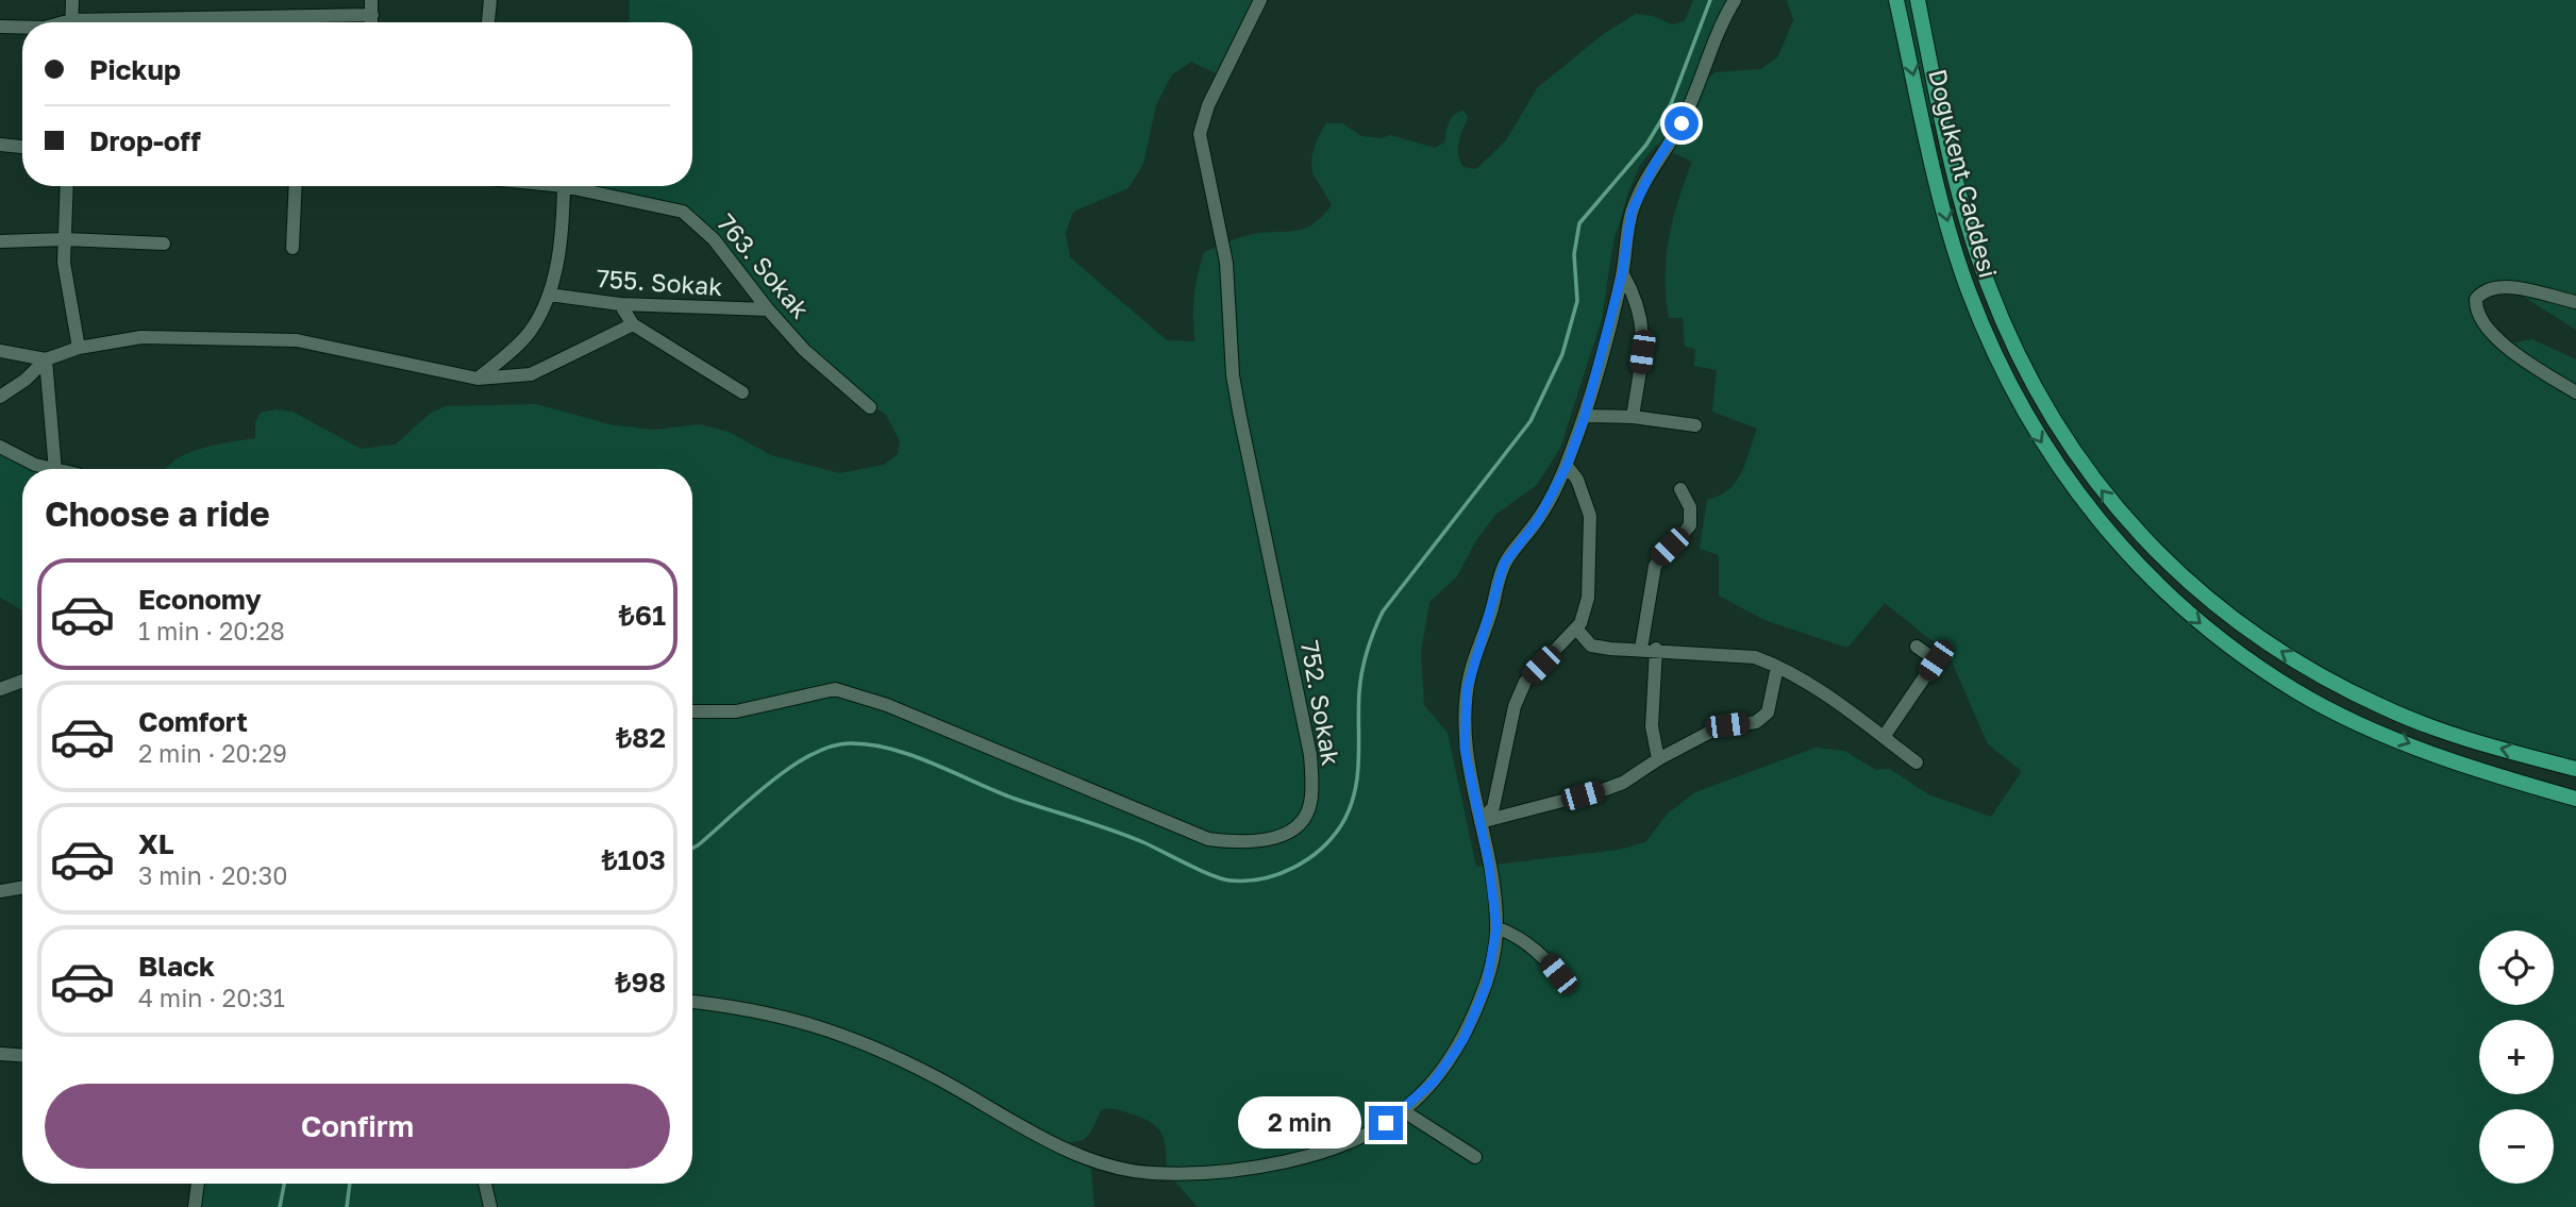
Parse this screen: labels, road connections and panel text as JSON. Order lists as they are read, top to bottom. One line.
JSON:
{"streets":{"main road":["Doğukent Caddesi"],"street":["763. Sokak","755. Sokak","752. Sokak"]},"crossings":[["763. Sokak","755. Sokak"]],"page":{"banner":["Pickup","Drop-off"],"heading":"Choose a ride","list":[{"name":"Economy","note":"1 min · 20:28","value":"₺61"},{"name":"Comfort","note":"2 min · 20:29","value":"₺82"},{"name":"XL","note":"3 min · 20:30","value":"₺103"},{"name":"Black","note":"4 min · 20:31","value":"₺98"}],"map_buttons":["+","−"],"buttons":"Confirm","bubble":"2 min"}}
